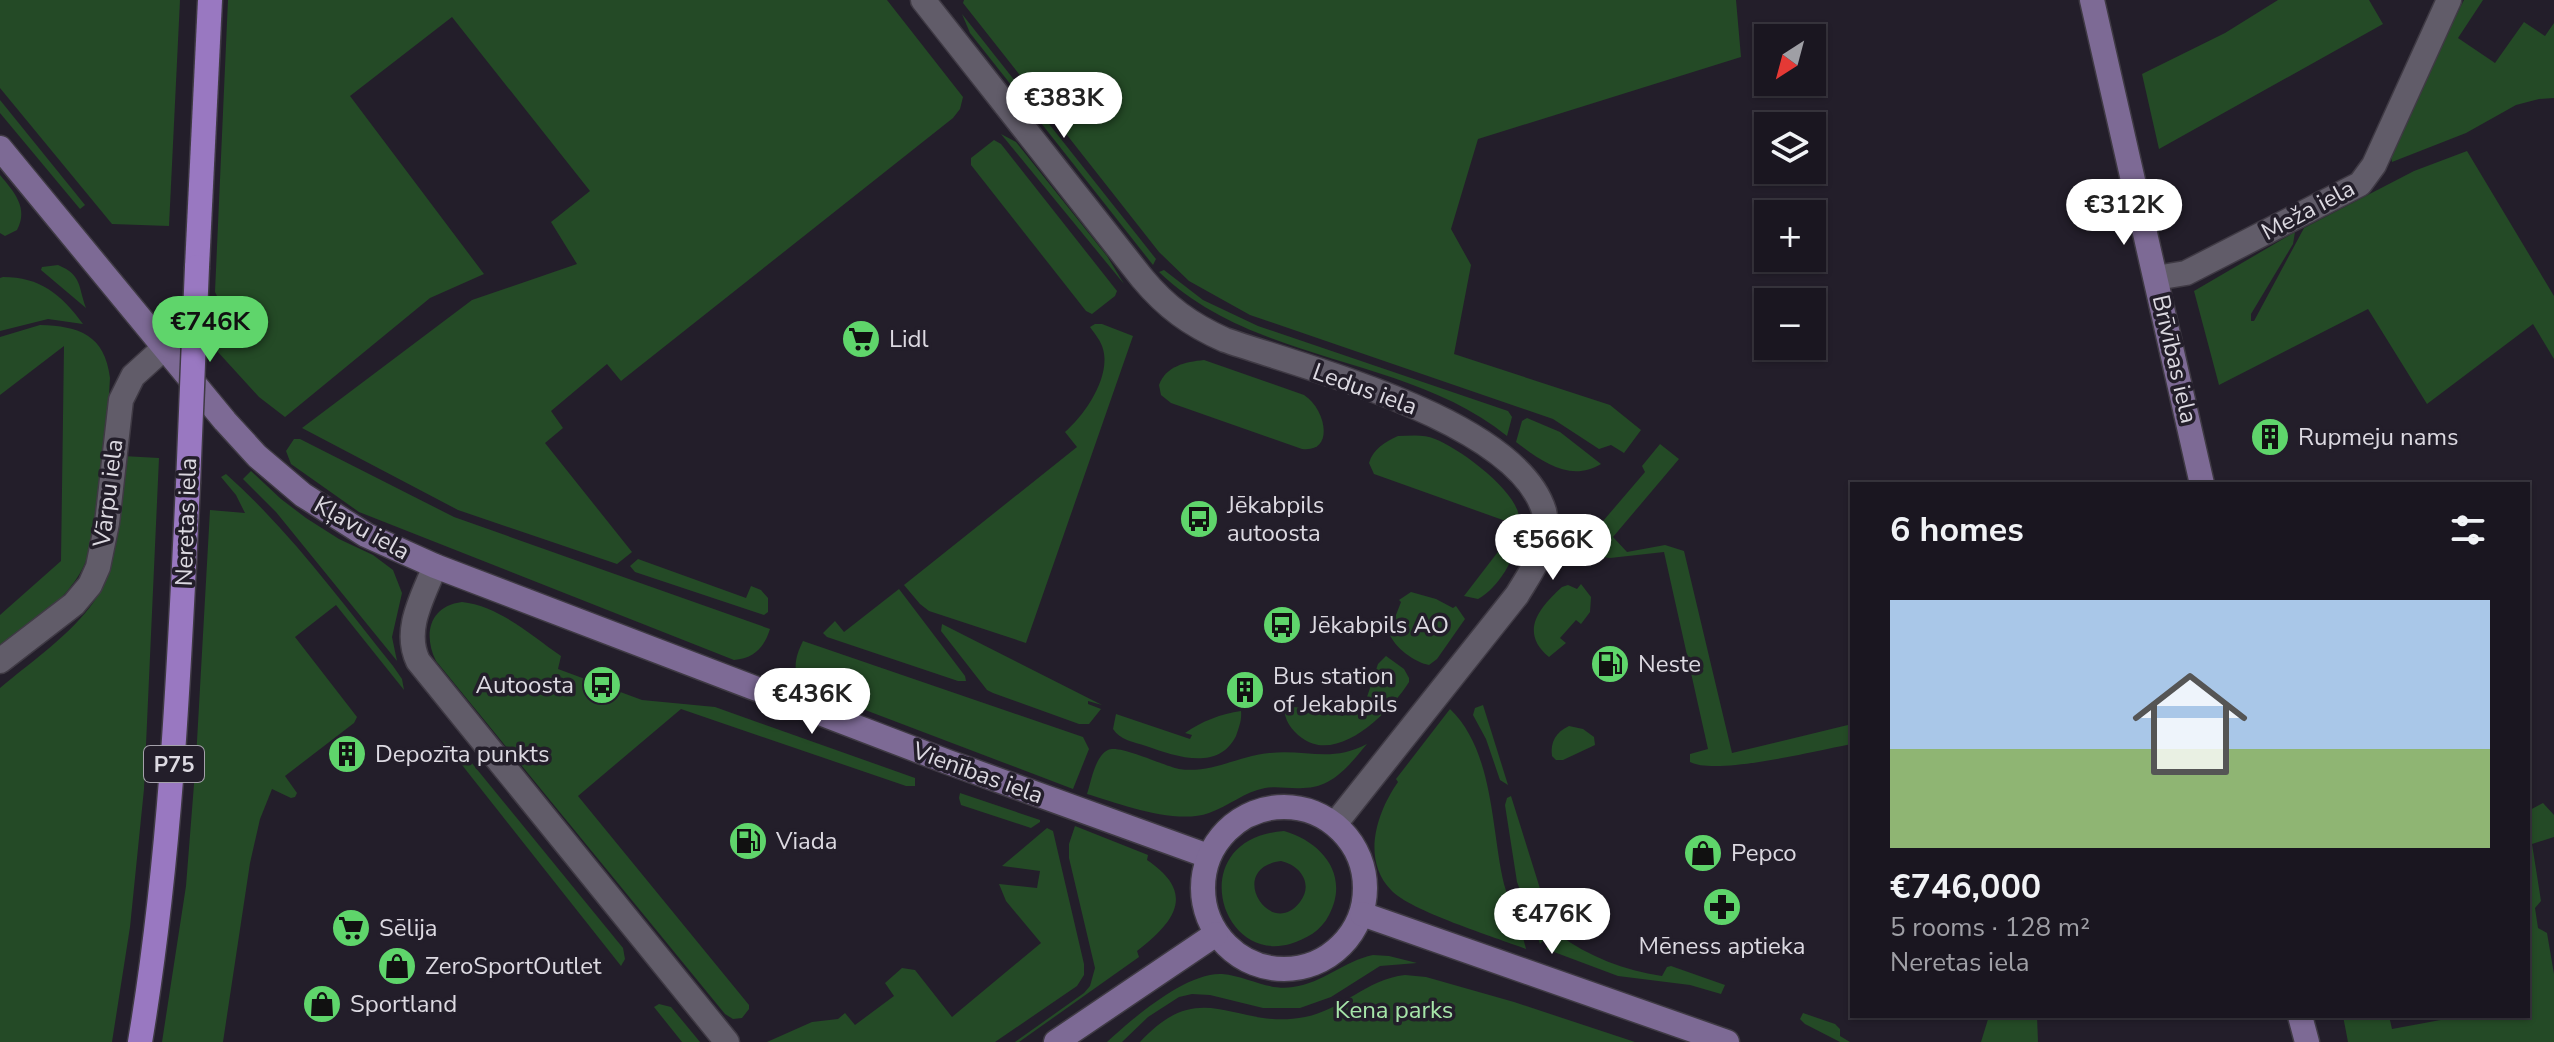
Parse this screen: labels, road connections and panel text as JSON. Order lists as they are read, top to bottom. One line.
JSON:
{"streets":{"main road":["Brīvības iela","Neretas iela","Kļavu iela","P75","Vienības iela"],"street":["Meža iela","Ledus iela","Vārpu iela"]},"crossings":[["Meža iela","Brīvības iela"],["Ledus iela","Vienības iela"],["Vārpu iela","Kļavu iela"],["Kļavu iela","Vienības iela"]],"parks":["Kena parks"],"places":{"supermarket":["Lidl","Sēlija"],"building":["Rupmeju nams","Bus station of Jekabpils","Depozīta punkts"],"bus stop":["Jēkabpils autoosta","Jēkabpils AO","Autoosta"],"fuel station":["Neste","Viada"],"shop":["Pepco","ZeroSportOutlet","Sportland"],"pharmacy":["Mēness aptieka"]},"north":"bottom left","page":{"map_buttons":["+","−"],"price":["€383K","€312K","€746K","€566K","€436K","€476K"],"heading":"6 homes","list":[{"name":"€746,000","note":"5 rooms · 128 m² · Neretas iela"}]}}
